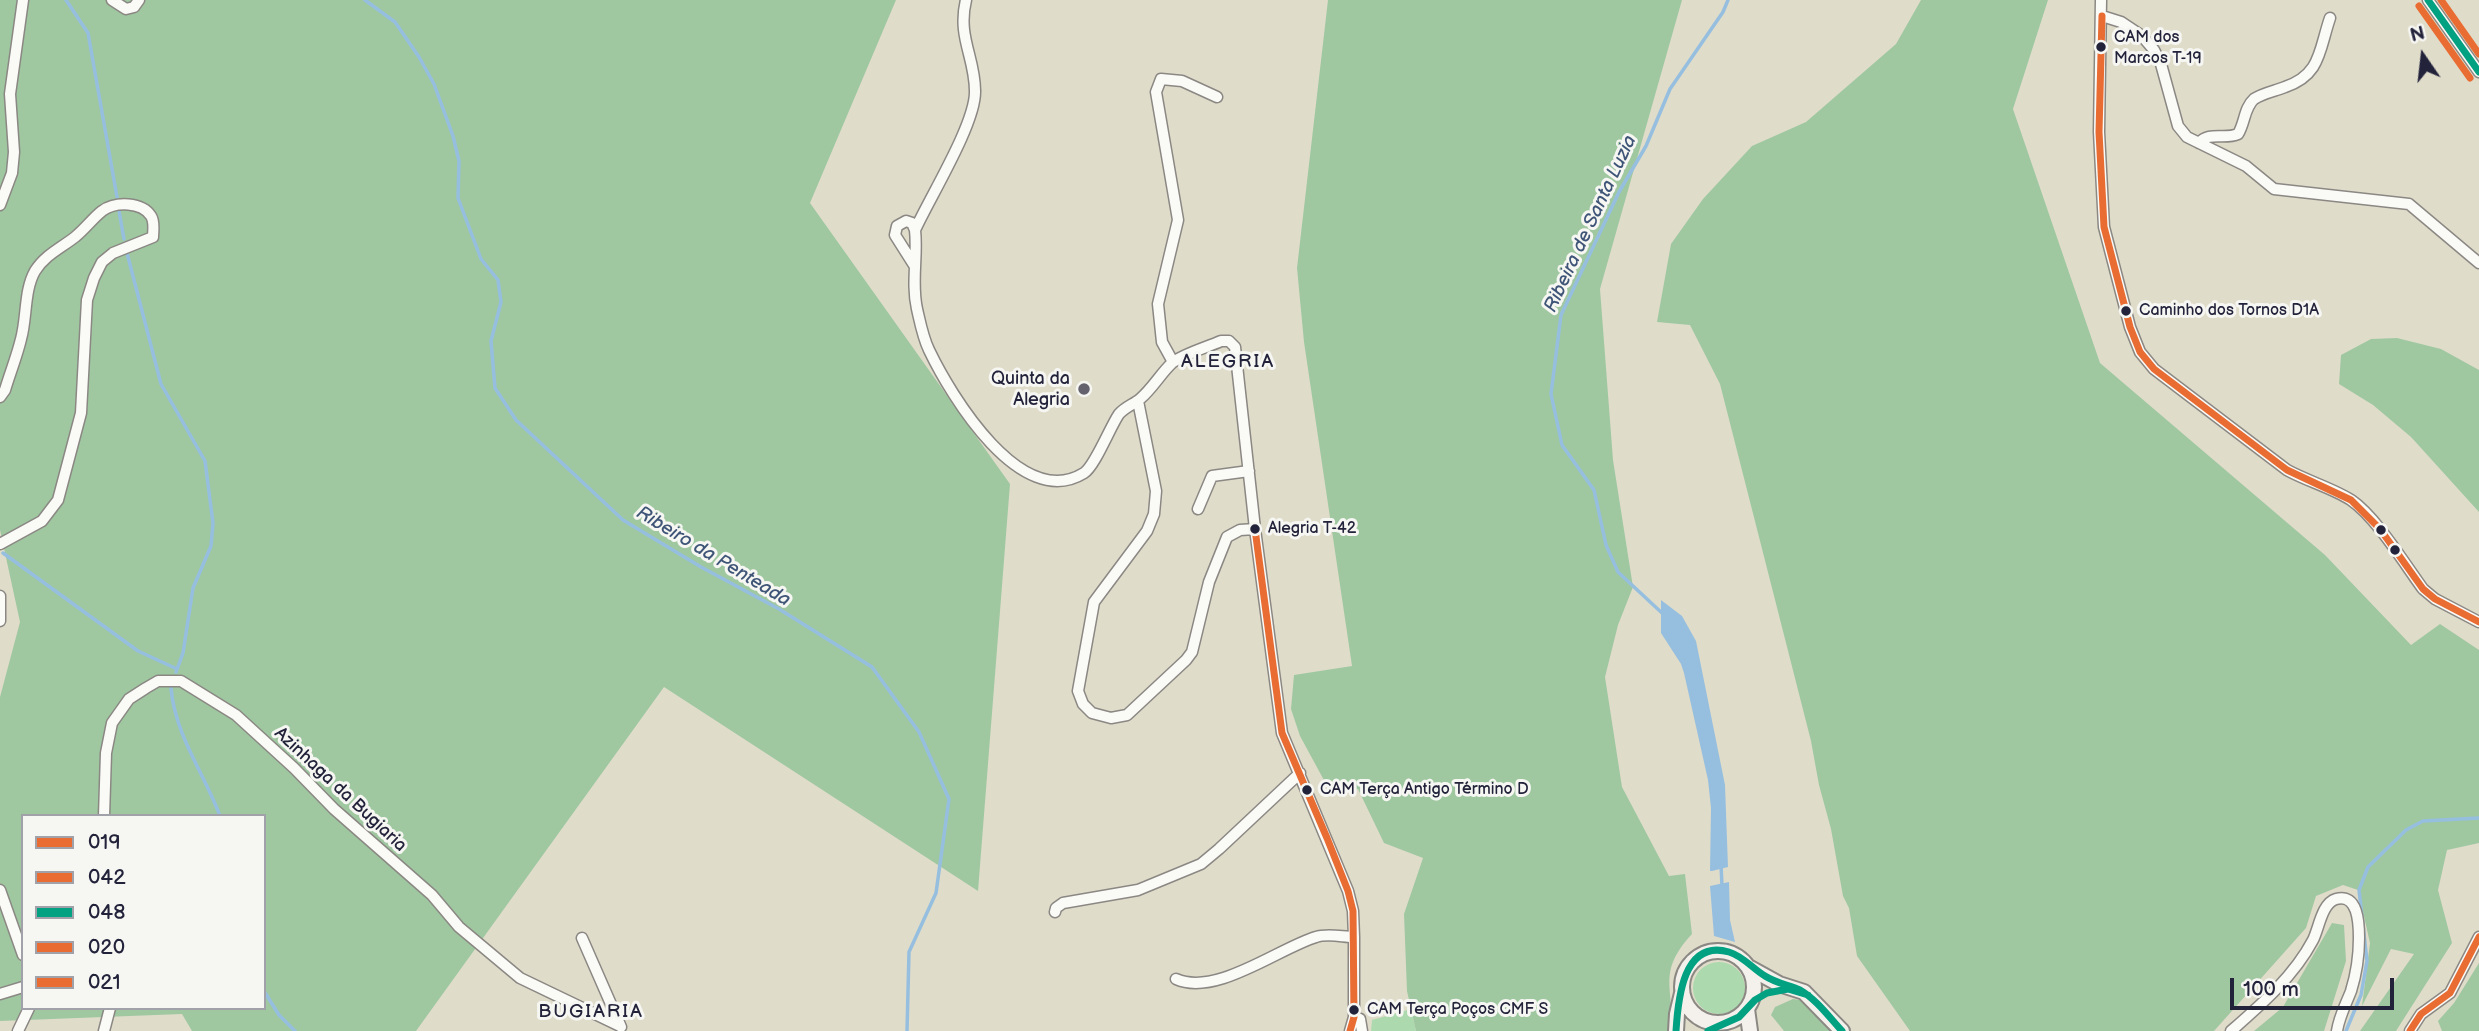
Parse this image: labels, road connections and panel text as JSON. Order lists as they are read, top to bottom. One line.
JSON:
{"streets":{"street":["Azinhaga da Bugiaria"]},"districts":["ALEGRIA","BUGIARIA"],"water":["Ribeira de Santa Luzia","Ribeiro da Penteada"],"places":["CAM dos Marcos T-19","Caminho dos Tornos D1A","Quinta da Alegria","Alegria T-42","CAM Terça Antigo Término D","CAM Terça Poços CMF S"],"lines":["transit line 048","transit line 021","transit line 020","transit line 019","transit line 042"],"legend":["019","042","048","020","021"],"scale_bar":"100 m","north":"top"}
